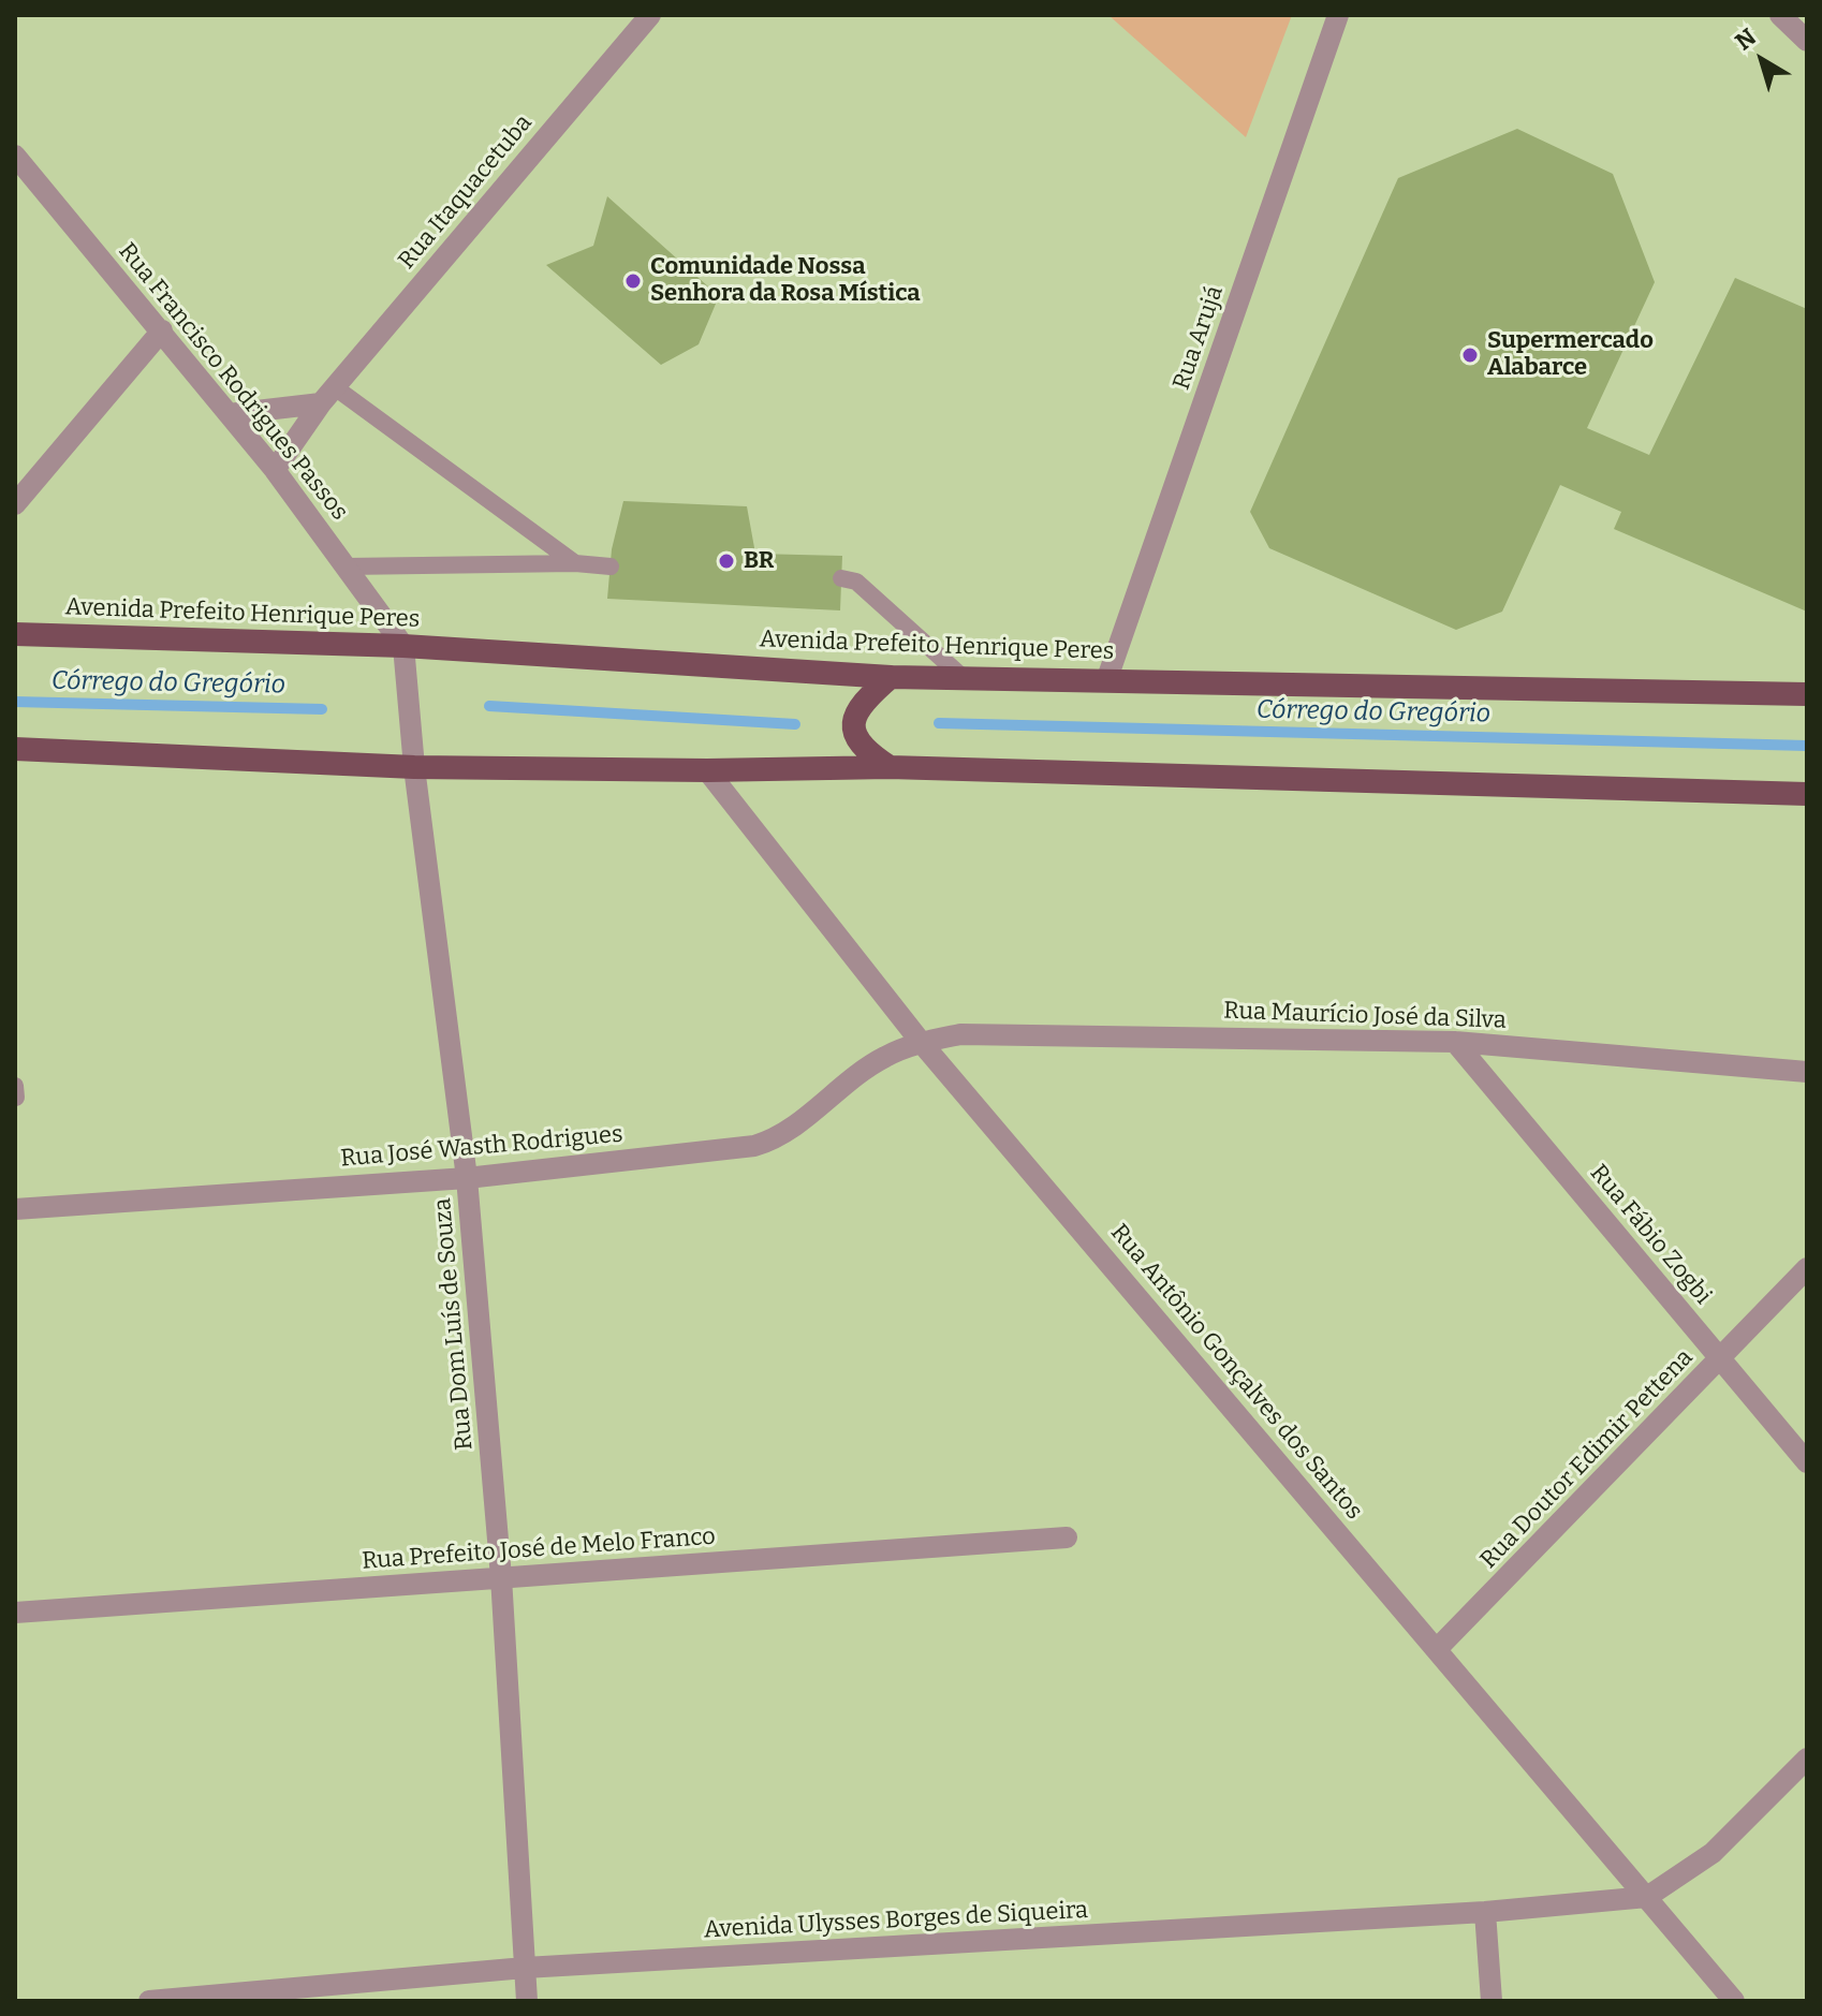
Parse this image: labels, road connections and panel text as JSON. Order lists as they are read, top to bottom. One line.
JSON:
{"streets":{"highway":["Avenida Prefeito Henrique Peres"],"street":["Rua Itaquacetuba","Rua Arujá","Rua Francisco Rodrigues Passos","Rua Maurício José da Silva","Rua José Wasth Rodrigues","Rua Fábio Zogbi","Rua Dom Luís de Souza","Rua Antônio Gonçalves dos Santos","Rua Doutor Edimir Pettena","Rua Prefeito José de Melo Franco","Avenida Ulysses Borges de Siqueira"]},"crossings":[["Rua Itaquacetuba","Rua Francisco Rodrigues Passos"],["Rua Arujá","Avenida Prefeito Henrique Peres"],["Rua Francisco Rodrigues Passos","Avenida Prefeito Henrique Peres"],["Rua Francisco Rodrigues Passos","Rua Dom Luís de Souza"],["Avenida Prefeito Henrique Peres","Rua Dom Luís de Souza"],["Rua Maurício José da Silva","Rua José Wasth Rodrigues"],["Rua Maurício José da Silva","Rua Fábio Zogbi"],["Rua Maurício José da Silva","Rua Antônio Gonçalves dos Santos"],["Rua José Wasth Rodrigues","Rua Dom Luís de Souza"],["Rua José Wasth Rodrigues","Rua Antônio Gonçalves dos Santos"],["Rua Fábio Zogbi","Rua Doutor Edimir Pettena"],["Rua Dom Luís de Souza","Rua Prefeito José de Melo Franco"],["Rua Dom Luís de Souza","Avenida Ulysses Borges de Siqueira"],["Rua Antônio Gonçalves dos Santos","Rua Doutor Edimir Pettena"],["Rua Antônio Gonçalves dos Santos","Avenida Ulysses Borges de Siqueira"]],"water":["Córrego do Gregório"],"places":["Comunidade Nossa Senhora da Rosa Mística","Supermercado Alabarce","BR"],"north":"top left"}
